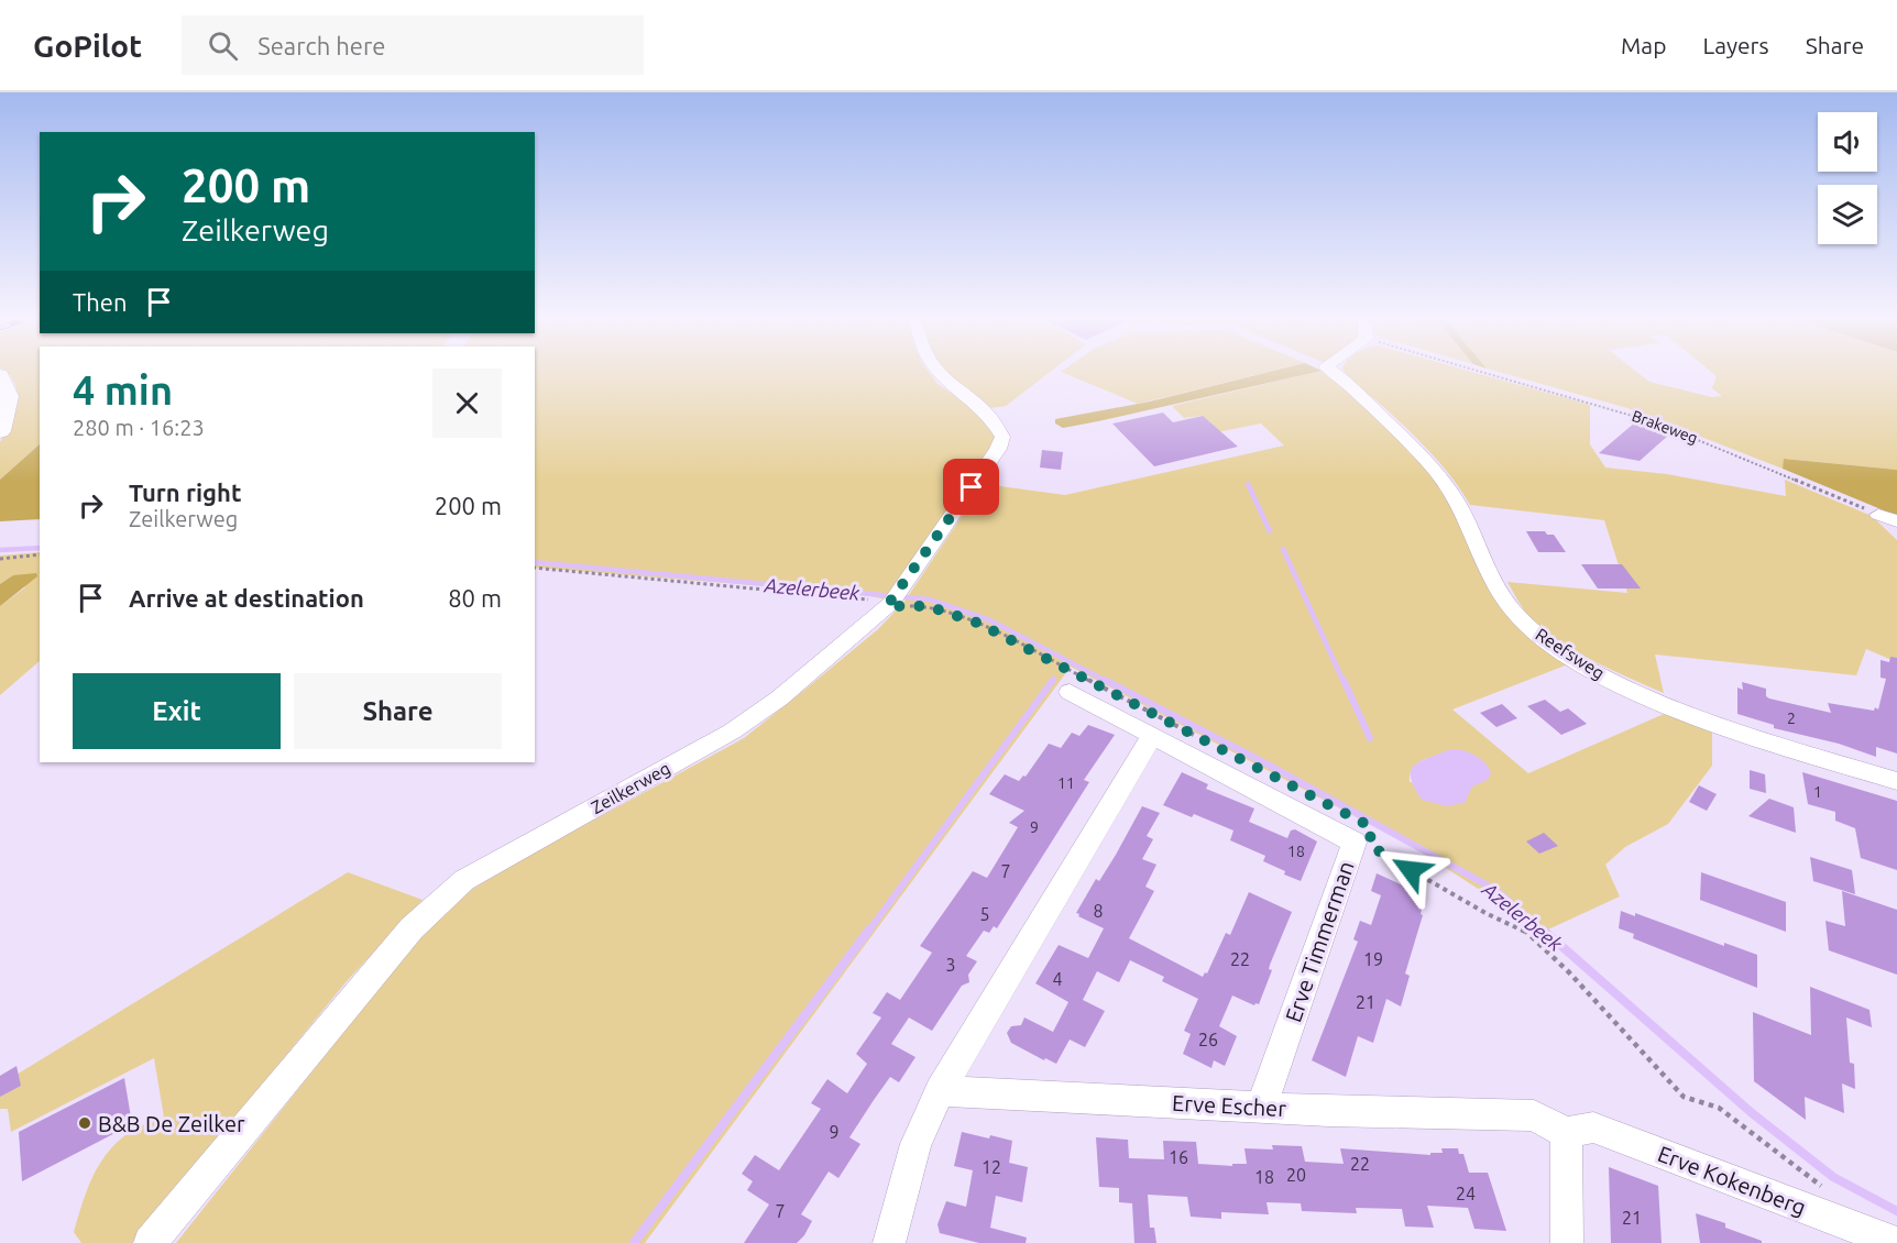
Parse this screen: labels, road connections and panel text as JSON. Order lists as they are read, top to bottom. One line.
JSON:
{"streets":{"street":["Reefsweg","Zeilkerweg","Erve Timmerman","Erve Escher","Erve Kokenberg"],"path":["Brakeweg"]},"crossings":[["Erve Timmerman","Erve Escher"],["Erve Escher","Erve Kokenberg"]],"water":["Azelerbeek"],"places":["B&B De Zeilker"],"house_numbers":["2","11","1","9","18","7","8","5","22","19","3","4","21","26","9","16","22","12","20","18","24","7","21"],"page":{"header":"GoPilot","search":"Search here","nav":["Map","Layers","Share"],"turn":["200 m","Zeilkerweg"],"then":"Then","heading":["4 min","280 m · 16:23"],"list":[{"name":"Turn right","note":"Zeilkerweg","value":"200 m"},{"name":"Arrive at destination","value":"80 m"}],"buttons":["Exit","Share"]}}
